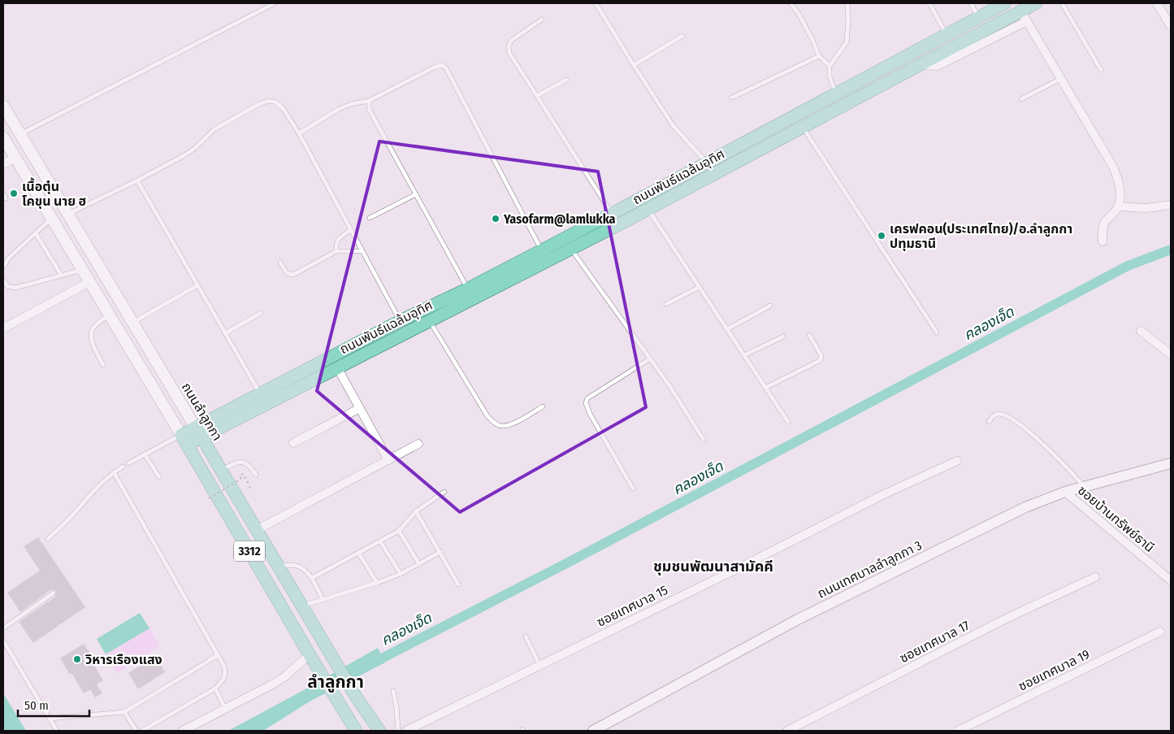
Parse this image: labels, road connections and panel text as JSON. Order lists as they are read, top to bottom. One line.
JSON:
{"streets":{"main road":["ถนนพันธ์แฉล้มอุทิศ","ถนนลำลูกกา","3312"],"street":["ซอยบ้านทรัพย์ธานี","ถนนเทศบาลลำลูกกา 3","ซอยเทศบาล 15","ซอยเทศบาล 17","ซอยเทศบาล 19"]},"crossings":[["ถนนพันธ์แฉล้มอุทิศ","ถนนลำลูกกา"],["ซอยบ้านทรัพย์ธานี","ถนนเทศบาลลำลูกกา 3"]],"districts":["ชุมชนพัฒนาสามัคคี","ลำลูกกา"],"water":["คลองเจ็ด"],"places":["เนื้อตุ๋น โคขุน นาย ฮ","Yasofarm@lamlukka","เครฟคอน(ประเทศไทย)/อ.ลำลูกกา ปทุมธานี","วิหารเรืองแสง"],"scale_bar":"50 m"}
